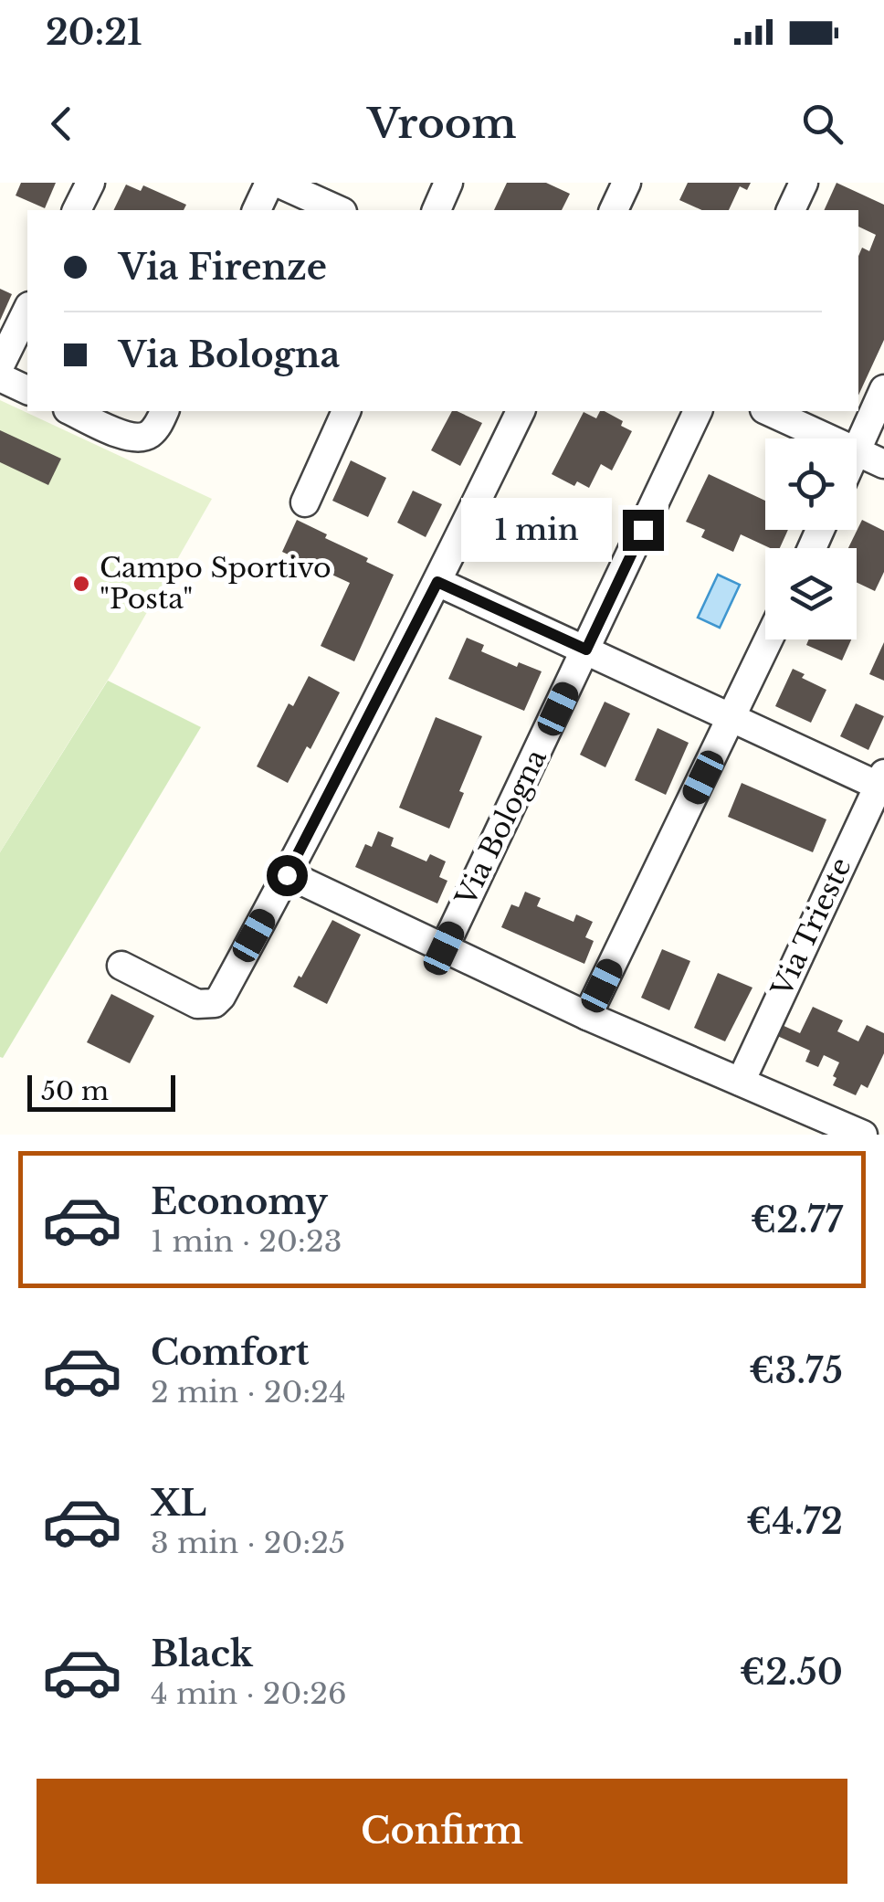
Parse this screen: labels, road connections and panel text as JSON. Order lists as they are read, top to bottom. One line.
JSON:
{"streets":{"street":["Via Bologna","Via Trieste"]},"places":["Campo Sportivo \"Posta\""],"scale_bar":"50 m","page":{"status":"20:21","header":"Vroom","banner":["Via Firenze","Via Bologna"],"bubble":"1 min","scale":"50 m","list":[{"name":"Economy","note":"1 min · 20:23","value":"€2.77"},{"name":"Comfort","note":"2 min · 20:24","value":"€3.75"},{"name":"XL","note":"3 min · 20:25","value":"€4.72"},{"name":"Black","note":"4 min · 20:26","value":"€2.50"}],"buttons":"Confirm"}}
